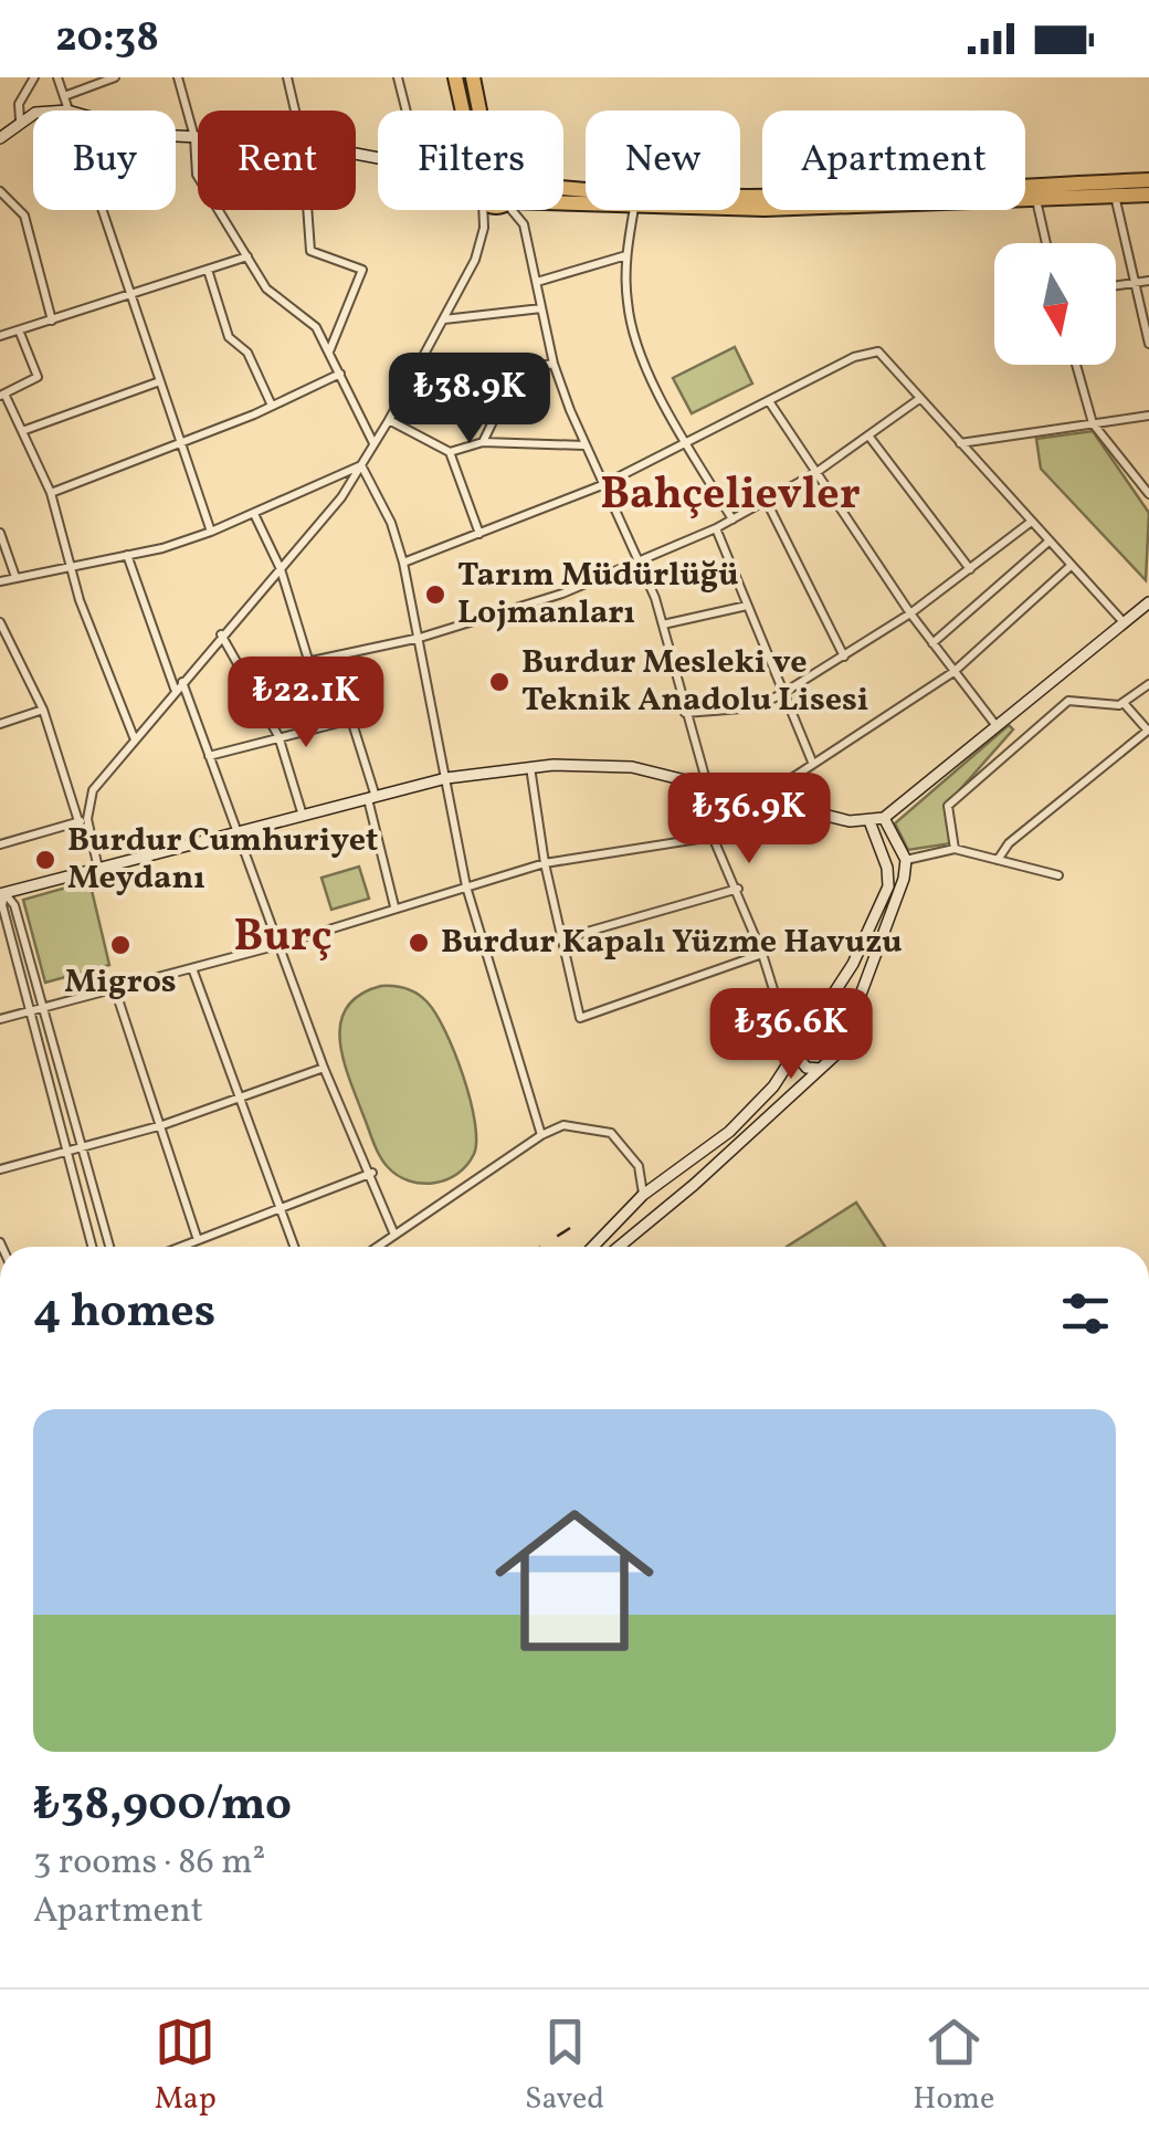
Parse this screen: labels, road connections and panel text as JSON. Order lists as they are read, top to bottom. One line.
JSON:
{"districts":["Bahçelievler","Burç"],"places":["Tarım Müdürlüğü Lojmanları","Burdur Mesleki ve Teknik Anadolu Lisesi","Burdur Cumhuriyet Meydanı","Burdur Kapalı Yüzme Havuzu","Migros"],"north":"bottom","page":{"status":"20:38","chip":["Buy","Rent","Filters","New","Apartment"],"price":["₺38.9K","₺22.1K","₺36.9K","₺36.6K"],"heading":"4 homes","list":[{"name":"₺38,900/mo","note":"3 rooms · 86 m² · Apartment"}],"tabs":["Map","Saved","Home"]}}
